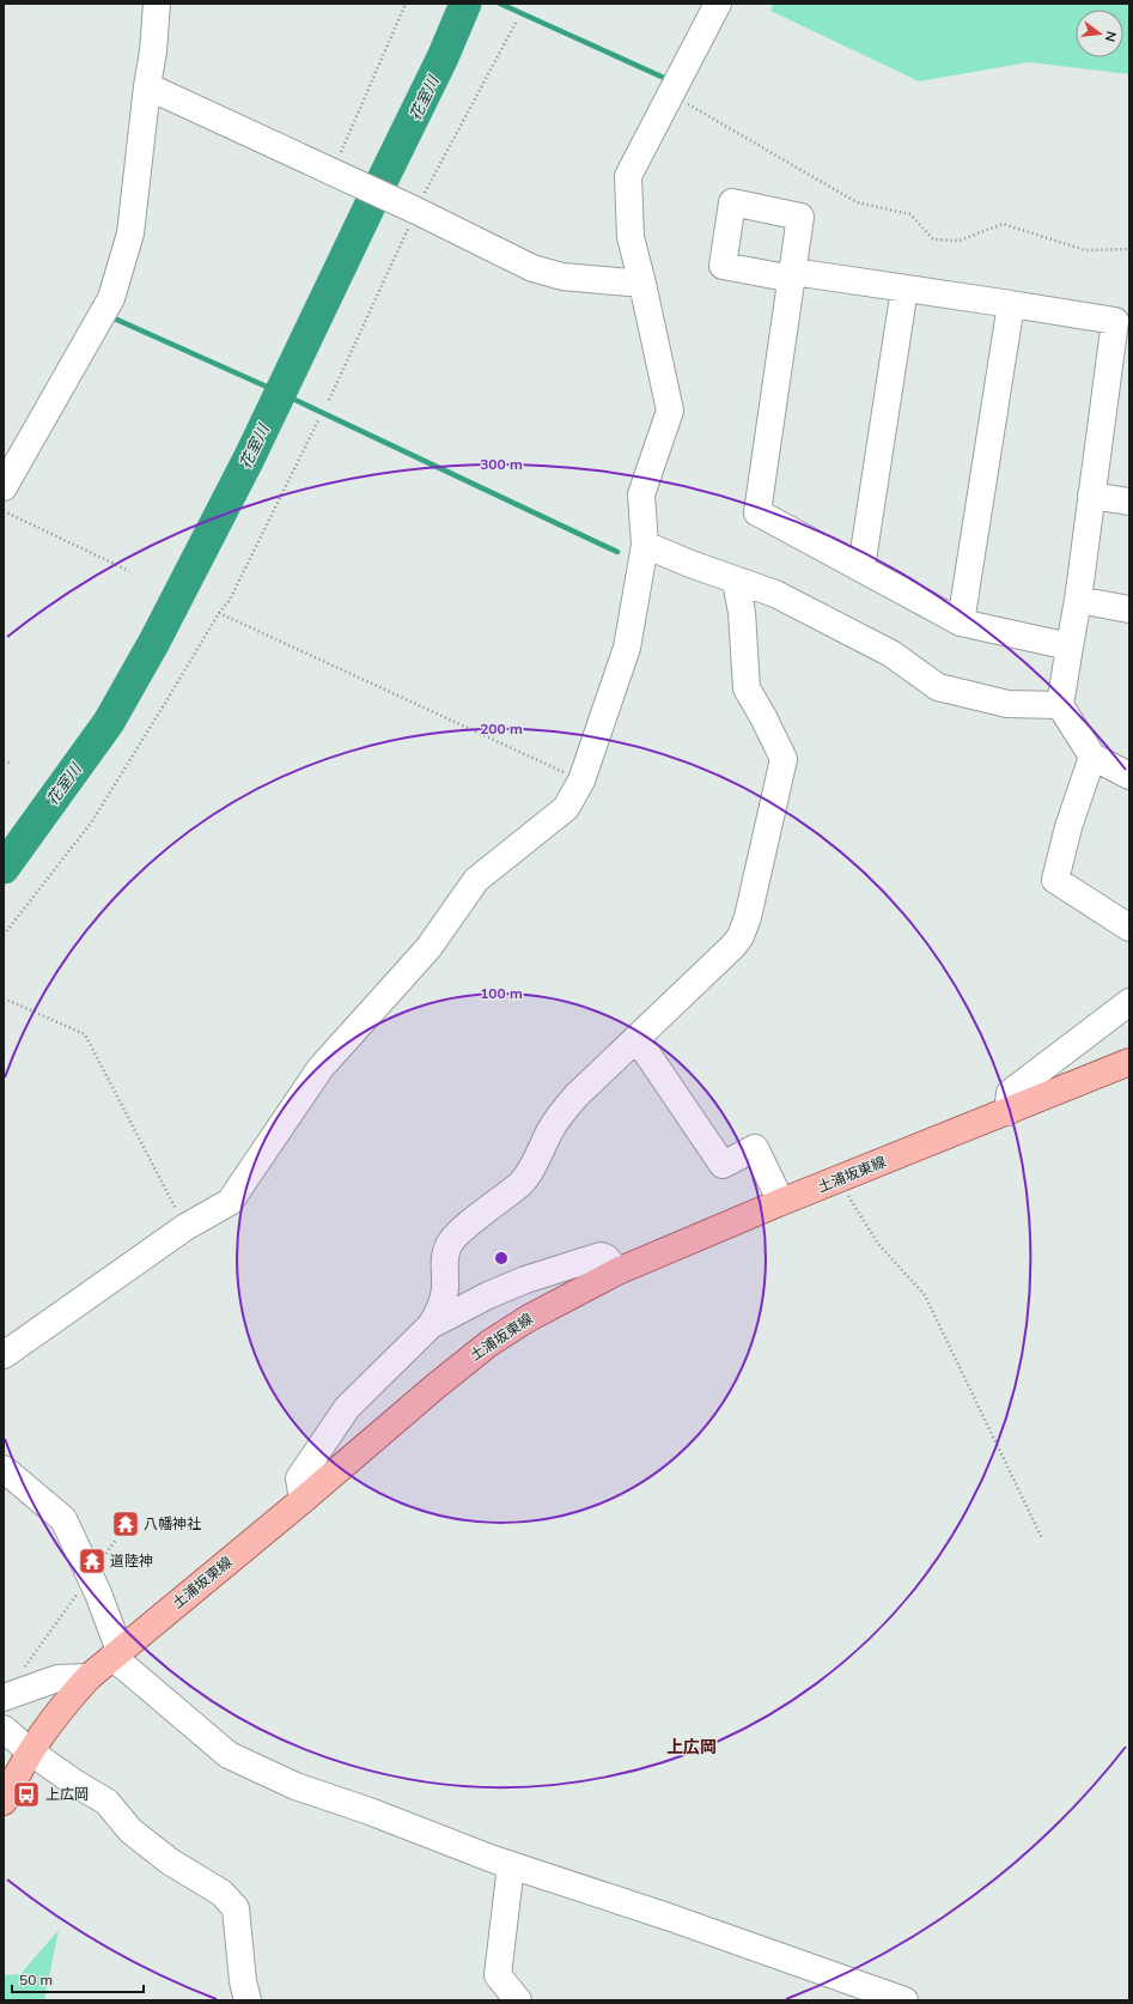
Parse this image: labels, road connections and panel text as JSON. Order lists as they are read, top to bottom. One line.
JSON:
{"streets":{"main road":["土浦坂東線"]},"districts":["上広岡"],"water":["花室川"],"places":{"temple":["八幡神社","道陸神"],"bus stop":["上広岡"]},"scale_bar":"50 m","north":"right","rings":["300 m","200 m","100 m"]}
